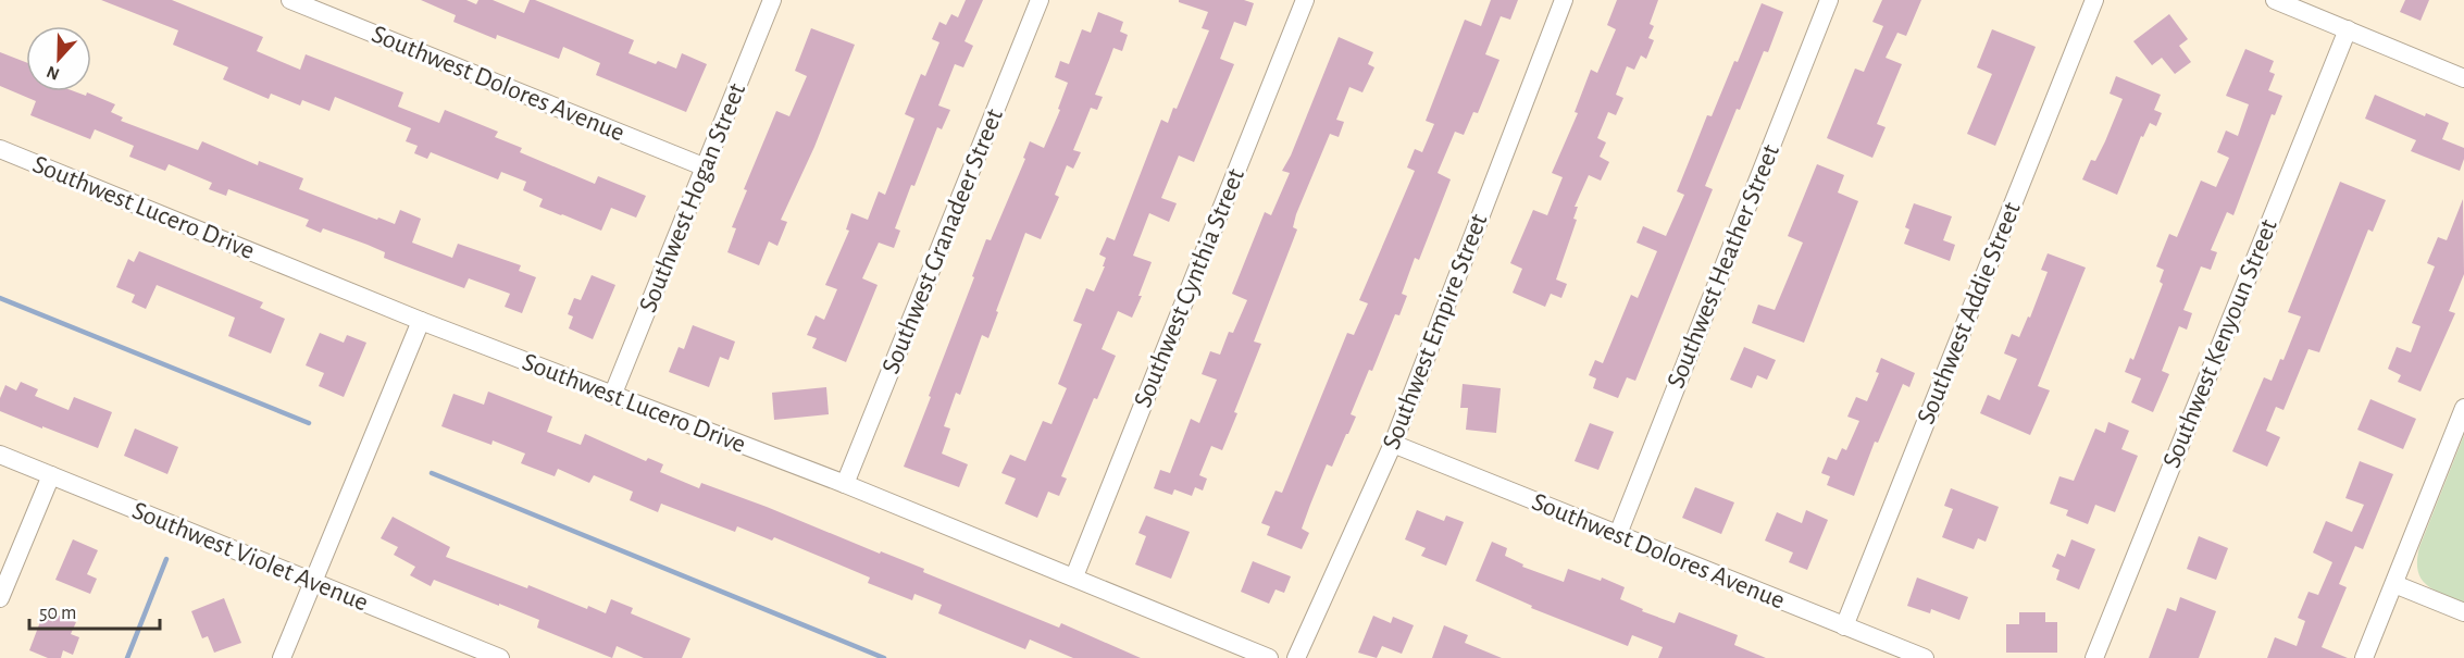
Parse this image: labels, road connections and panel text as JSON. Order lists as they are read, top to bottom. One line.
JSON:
{"streets":{"street":["Southwest Dolores Avenue","Southwest Hogan Street","Southwest Lucero Drive","Southwest Granadeer Street","Southwest Heather Street","Southwest Cynthia Street","Southwest Addie Street","Southwest Empire Street","Southwest Kenyoun Street","Southwest Violet Avenue"]},"crossings":[["Southwest Dolores Avenue","Southwest Hogan Street"],["Southwest Dolores Avenue","Southwest Heather Street"],["Southwest Dolores Avenue","Southwest Addie Street"],["Southwest Dolores Avenue","Southwest Empire Street"],["Southwest Hogan Street","Southwest Lucero Drive"],["Southwest Lucero Drive","Southwest Granadeer Street"],["Southwest Lucero Drive","Southwest Cynthia Street"]],"scale_bar":"50 m","north":"bottom"}
